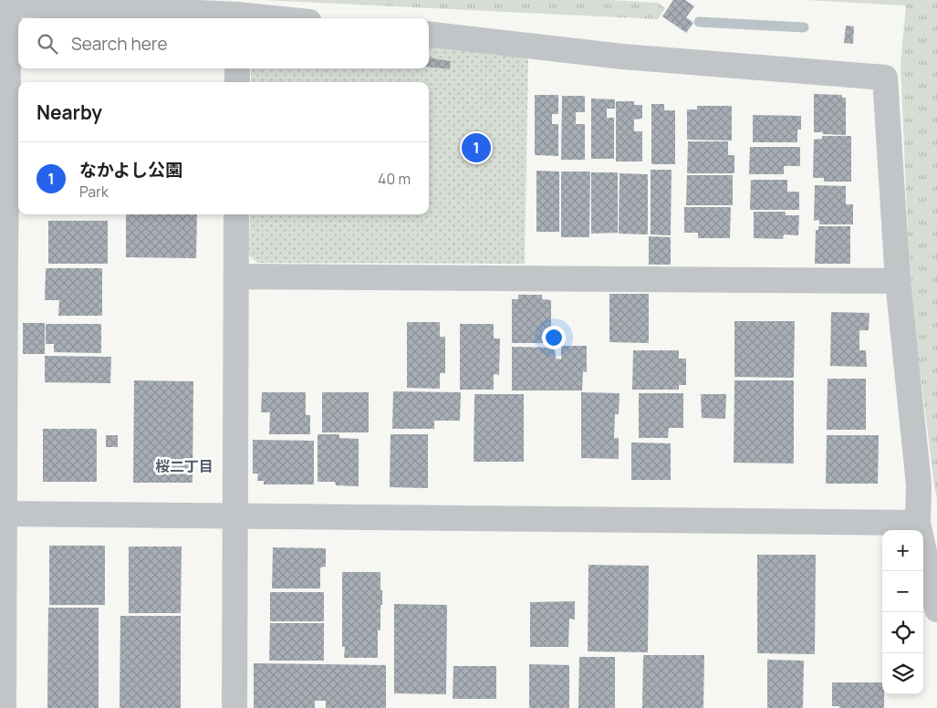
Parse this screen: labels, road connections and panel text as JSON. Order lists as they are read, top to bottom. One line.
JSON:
{"districts":["桜二丁目"],"page":{"search":"Search here","heading":"Nearby","pins":"1","list":[{"mark":"1","name":"なかよし公園","note":"Park","value":"40 m"}],"map_buttons":["+","−"]}}
